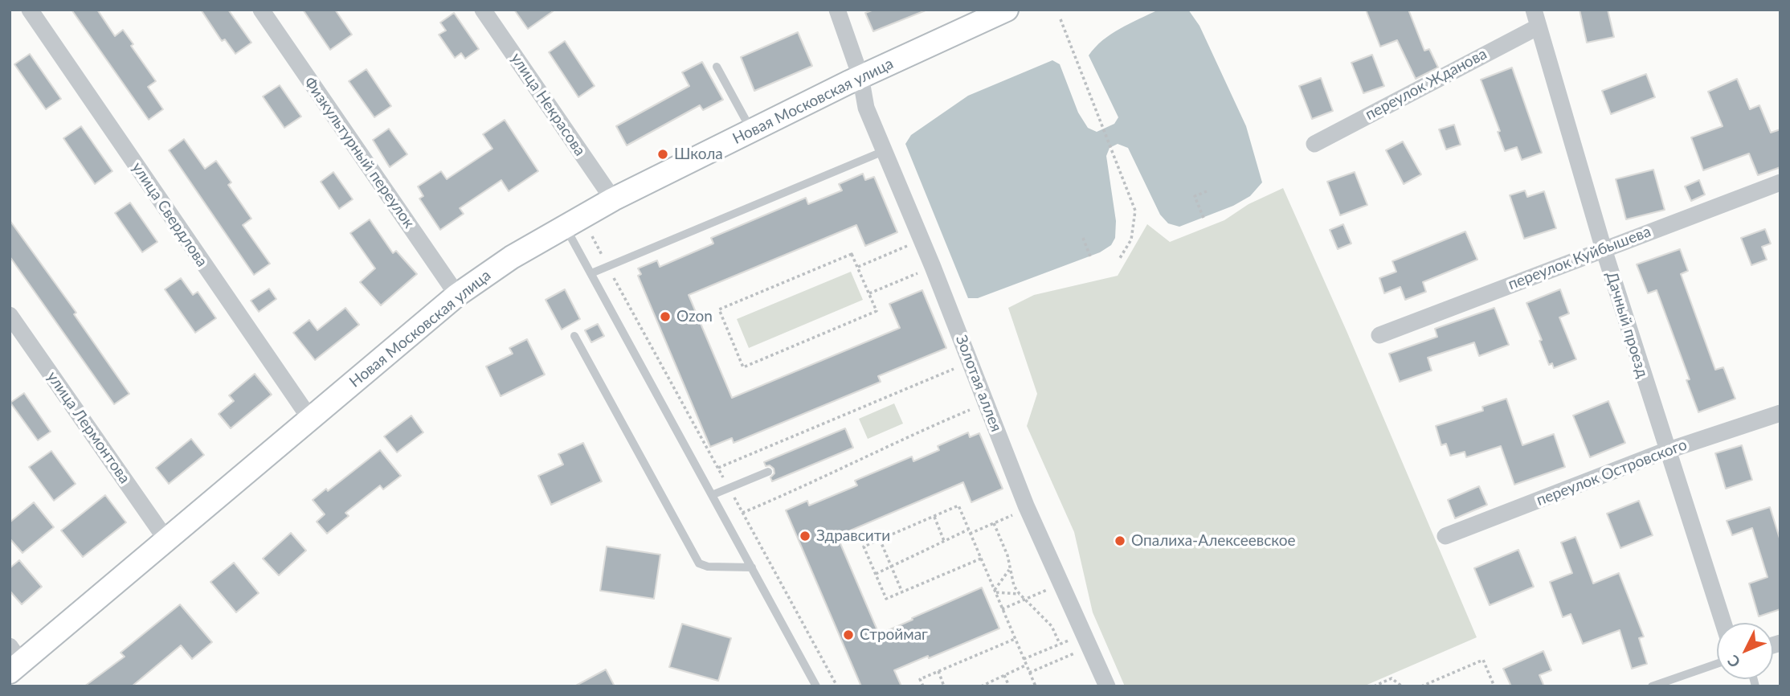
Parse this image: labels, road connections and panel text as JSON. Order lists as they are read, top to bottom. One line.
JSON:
{"streets":{"street":["переулок Жданова","Новая Московская улица","улица Некрасова","Физкультурный переулок","улица Свердлова","переулок Куйбышева","Дачный проезд","Золотая аллея","улица Лермонтова","переулок Островского"]},"crossings":[["переулок Жданова","Дачный проезд"],["Новая Московская улица","улица Некрасова"],["Новая Московская улица","Физкультурный переулок"],["Новая Московская улица","улица Свердлова"],["Новая Московская улица","Золотая аллея"],["Новая Московская улица","улица Лермонтова"],["переулок Куйбышева","Дачный проезд"],["Дачный проезд","переулок Островского"]],"places":["Школа","Ozon","Здравсити","Опалиха-Алексеевское","Строймаг"],"north":"bottom left"}
